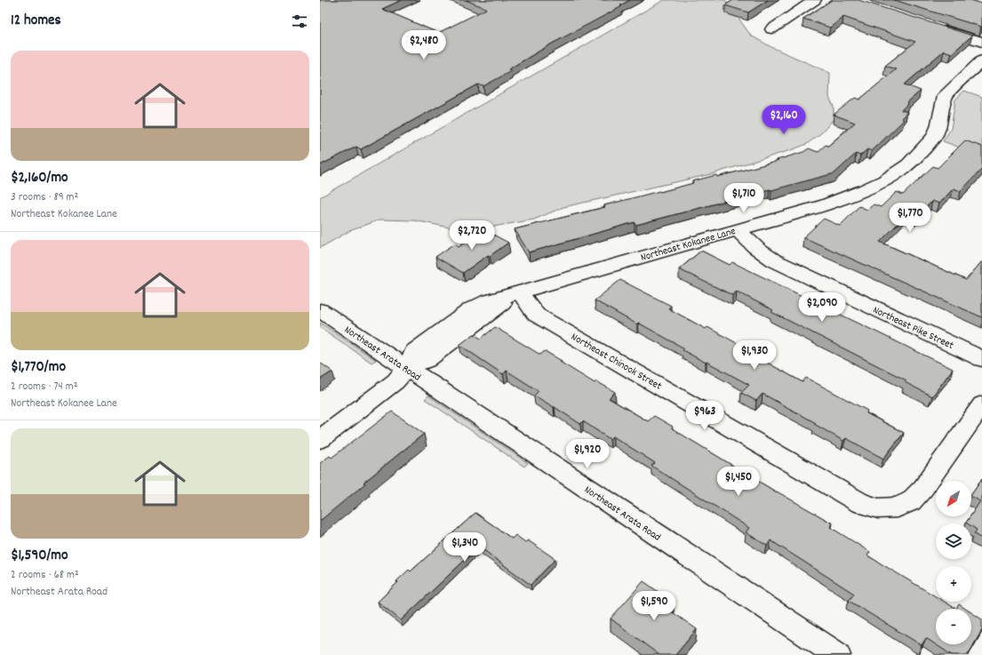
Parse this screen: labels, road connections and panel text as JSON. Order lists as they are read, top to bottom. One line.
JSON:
{"streets":{"street":["Northeast Kokanee Lane","Northeast Pike Street","Northeast Arata Road","Northeast Chinook Street"]},"crossings":[["Northeast Kokanee Lane","Northeast Pike Street"],["Northeast Kokanee Lane","Northeast Arata Road"],["Northeast Kokanee Lane","Northeast Chinook Street"]],"north":"bottom left","page":{"heading":"12 homes","price":["$2,480","$2,160","$1,710","$1,770","$2,720","$2,090","$1,930","$963","$1,920","$1,450","$1,340","$1,590"],"list":[{"name":"$2,160/mo","note":"3 rooms · 89 m² · Northeast Kokanee Lane"},{"name":"$1,770/mo","note":"2 rooms · 74 m² · Northeast Kokanee Lane"},{"name":"$1,590/mo","note":"2 rooms · 68 m² · Northeast Arata Road"}],"map_buttons":["+","−"]}}
